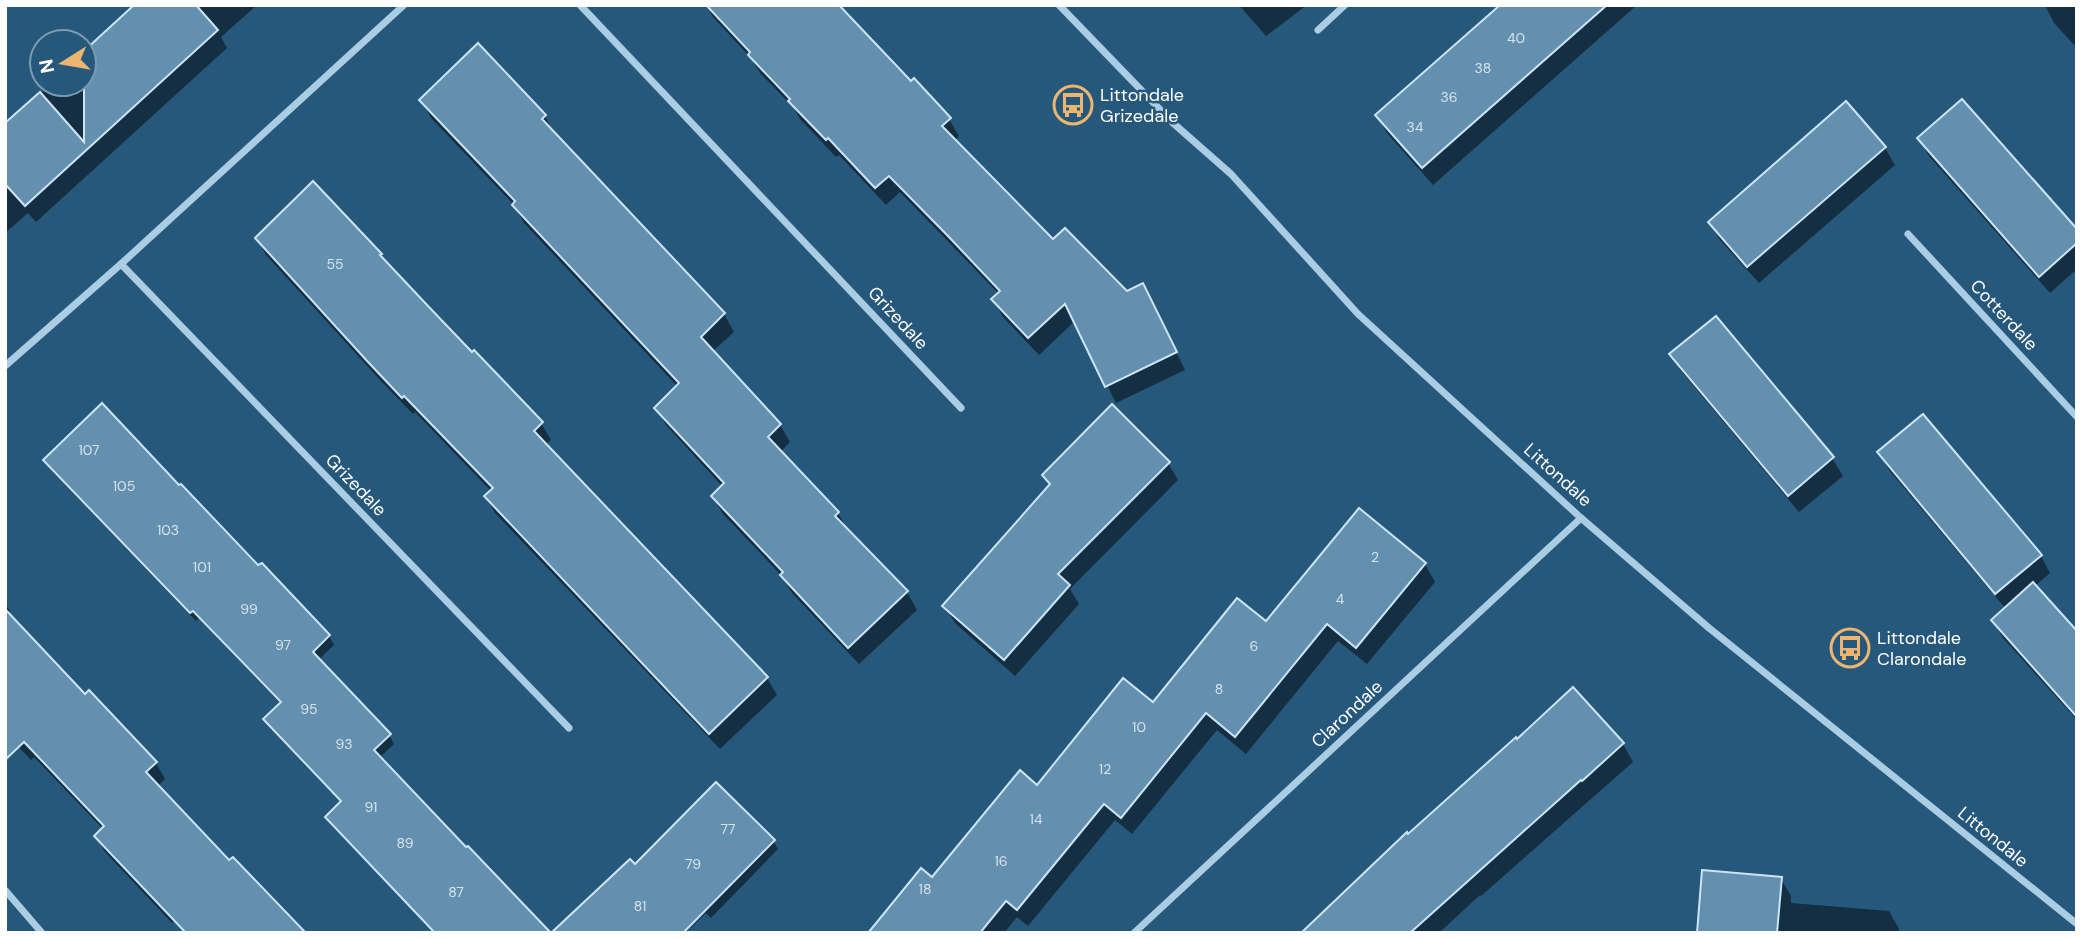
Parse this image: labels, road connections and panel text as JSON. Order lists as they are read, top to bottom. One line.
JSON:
{"streets":{"street":["Cotterdale","Grizedale","Littondale","Clarondale"]},"crossings":[["Littondale","Clarondale"]],"places":{"bus stop":["Littondale Grizedale","Littondale Clarondale"]},"house_numbers":["40","38","36","34","55","107","105","103","2","101","4","99","97","6","8","95","10","93","12","91","14","77","89","16","79","18","87","81"],"north":"left"}
